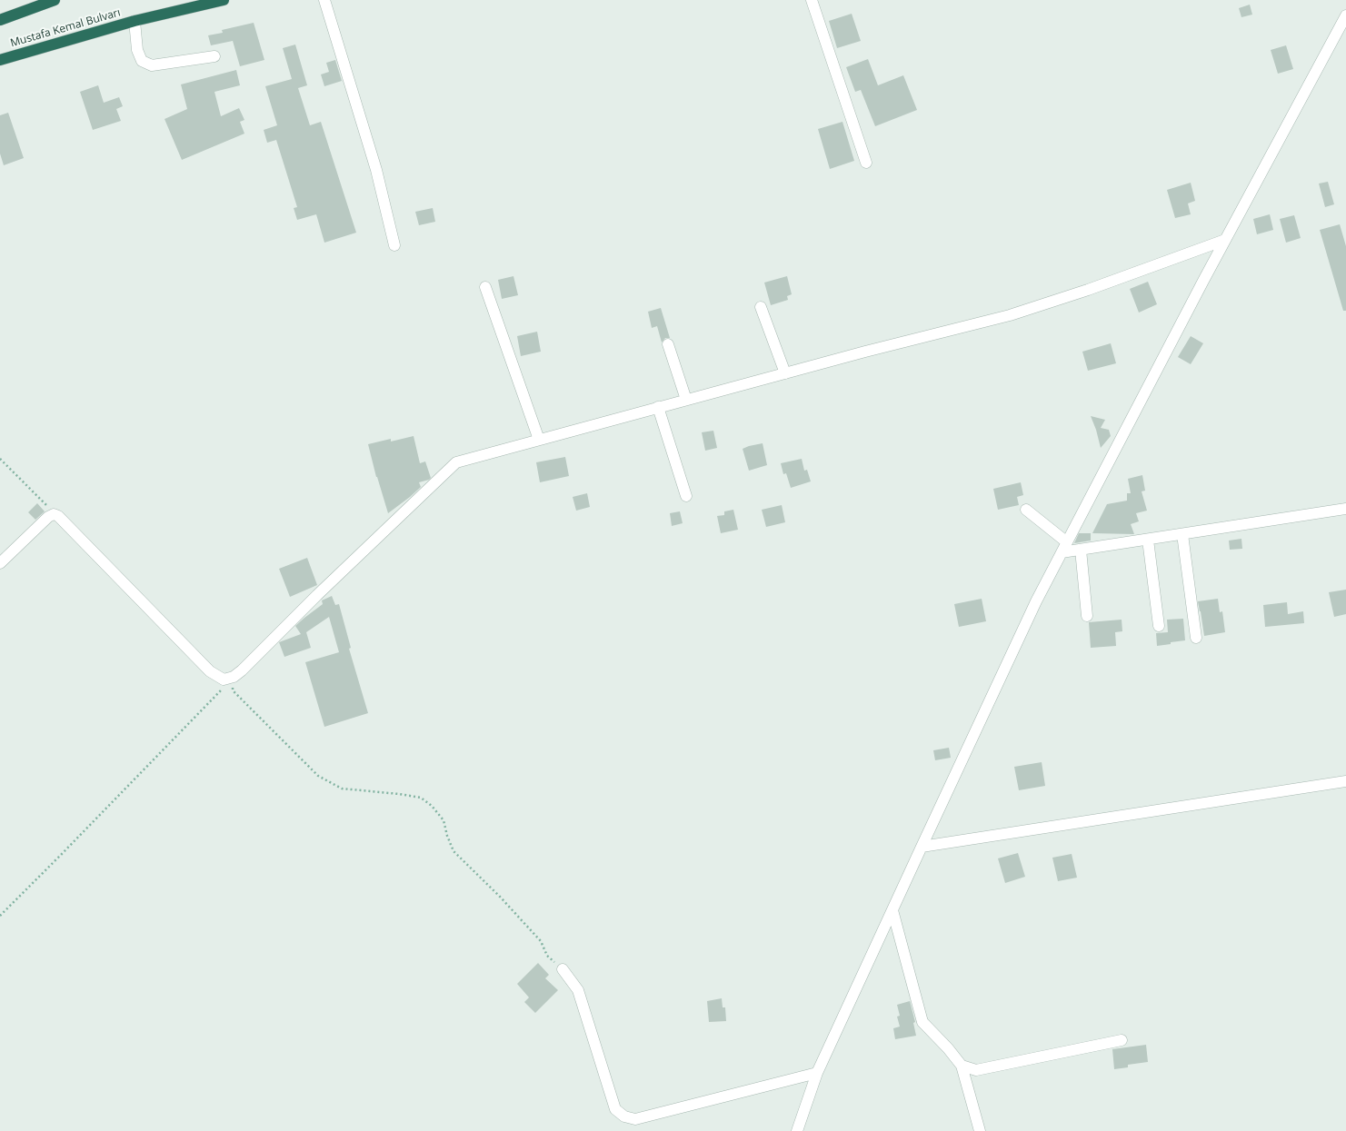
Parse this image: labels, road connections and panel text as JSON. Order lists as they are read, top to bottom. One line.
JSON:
{"streets":{"highway":["Mustafa Kemal Bulvarı"]}}
